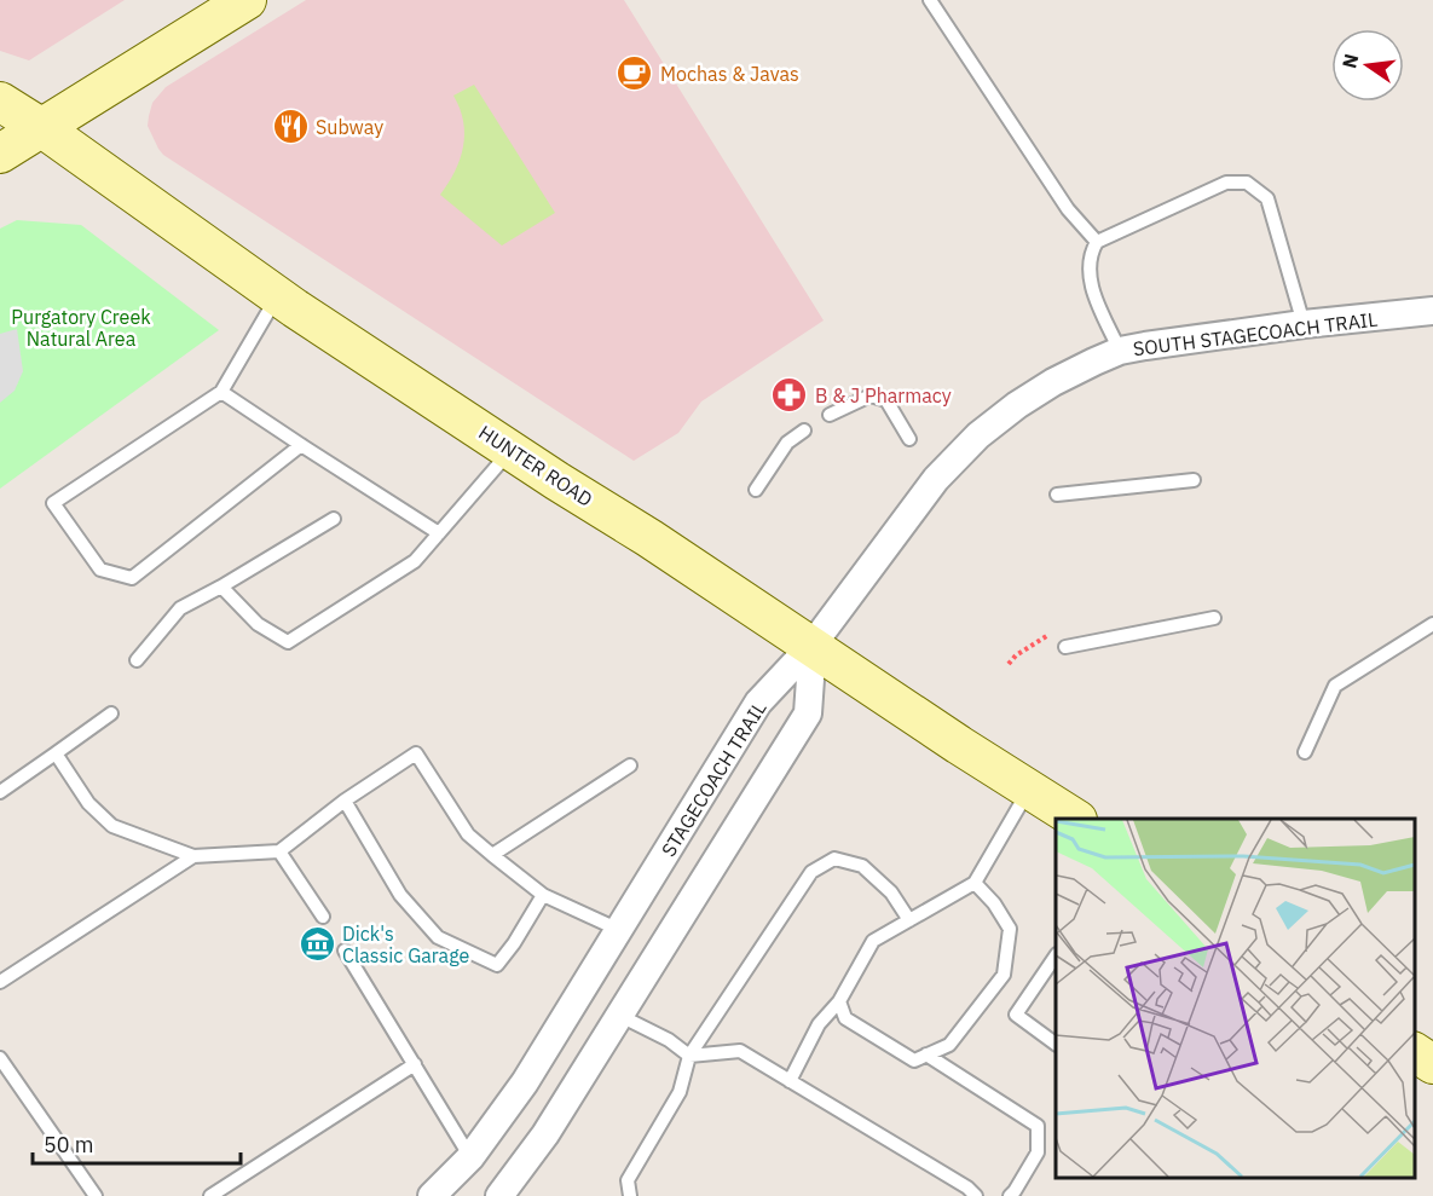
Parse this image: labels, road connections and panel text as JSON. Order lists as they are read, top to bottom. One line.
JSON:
{"streets":{"main road":["HUNTER ROAD"],"street":["SOUTH STAGECOACH TRAIL","STAGECOACH TRAIL"]},"crossings":[["SOUTH STAGECOACH TRAIL","HUNTER ROAD"],["SOUTH STAGECOACH TRAIL","STAGECOACH TRAIL"],["HUNTER ROAD","STAGECOACH TRAIL"]],"parks":["Purgatory Creek Natural Area"],"places":{"cafe":["Mochas & Javas"],"restaurant":["Subway"],"pharmacy":["B & J Pharmacy"],"museum":["Dick's Classic Garage"]},"scale_bar":"50 m","north":"left"}
